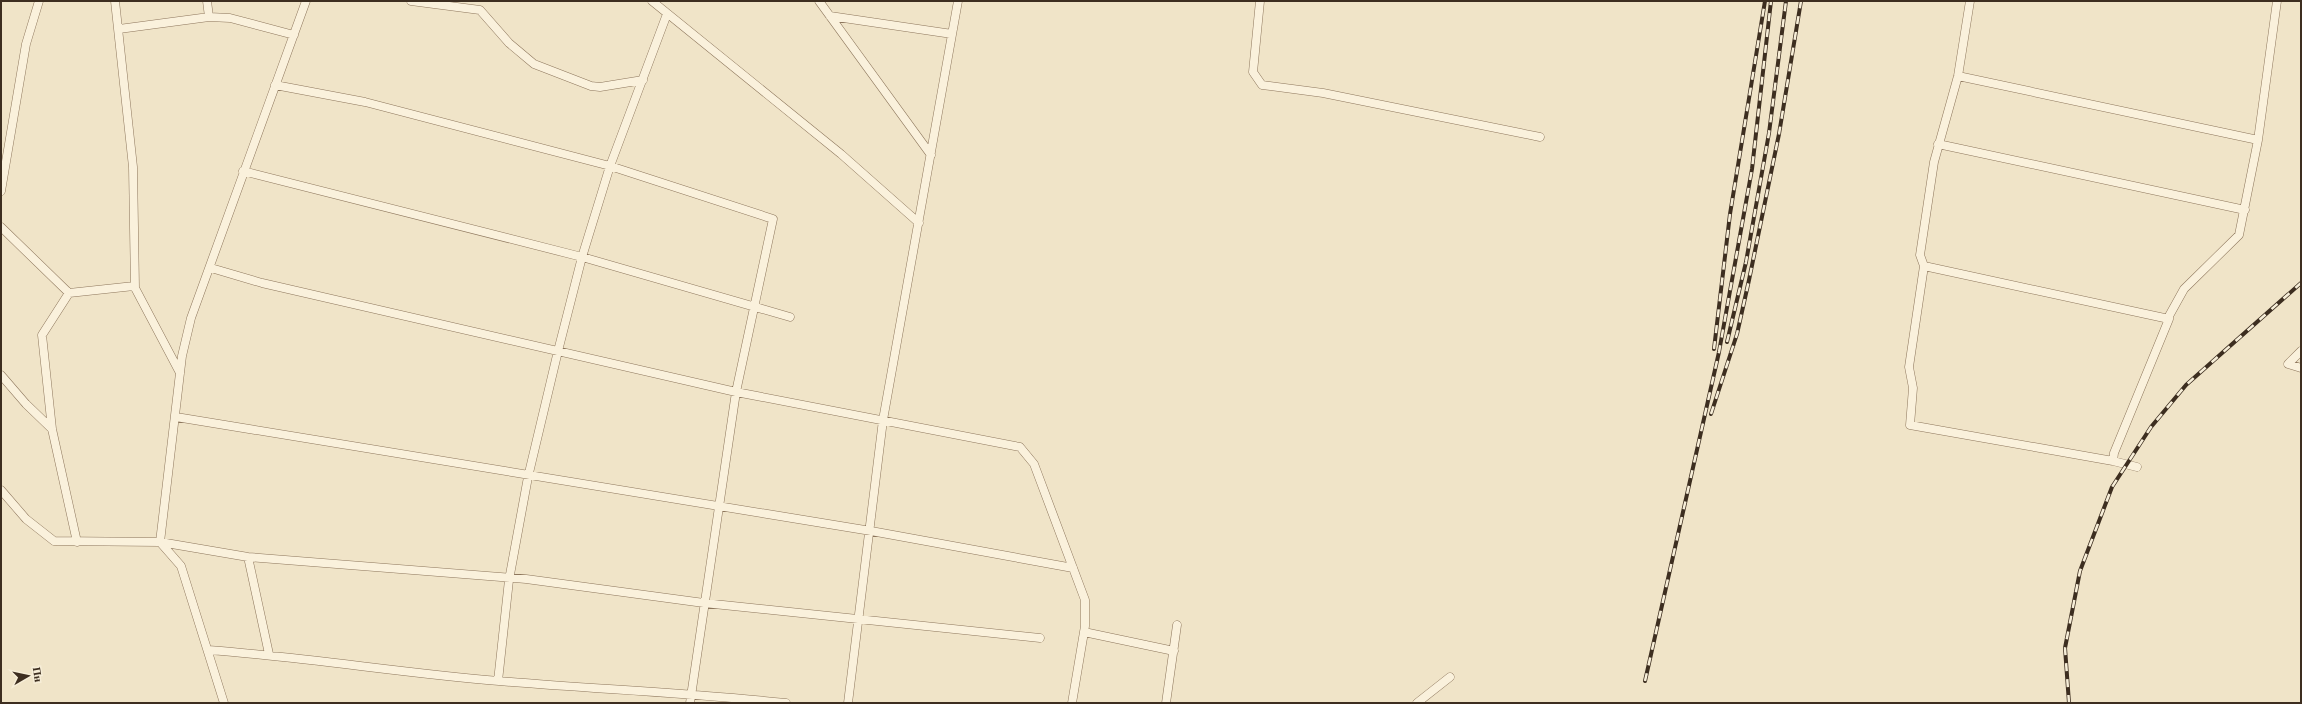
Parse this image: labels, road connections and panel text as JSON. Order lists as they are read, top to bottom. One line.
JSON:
{"north":"right"}
